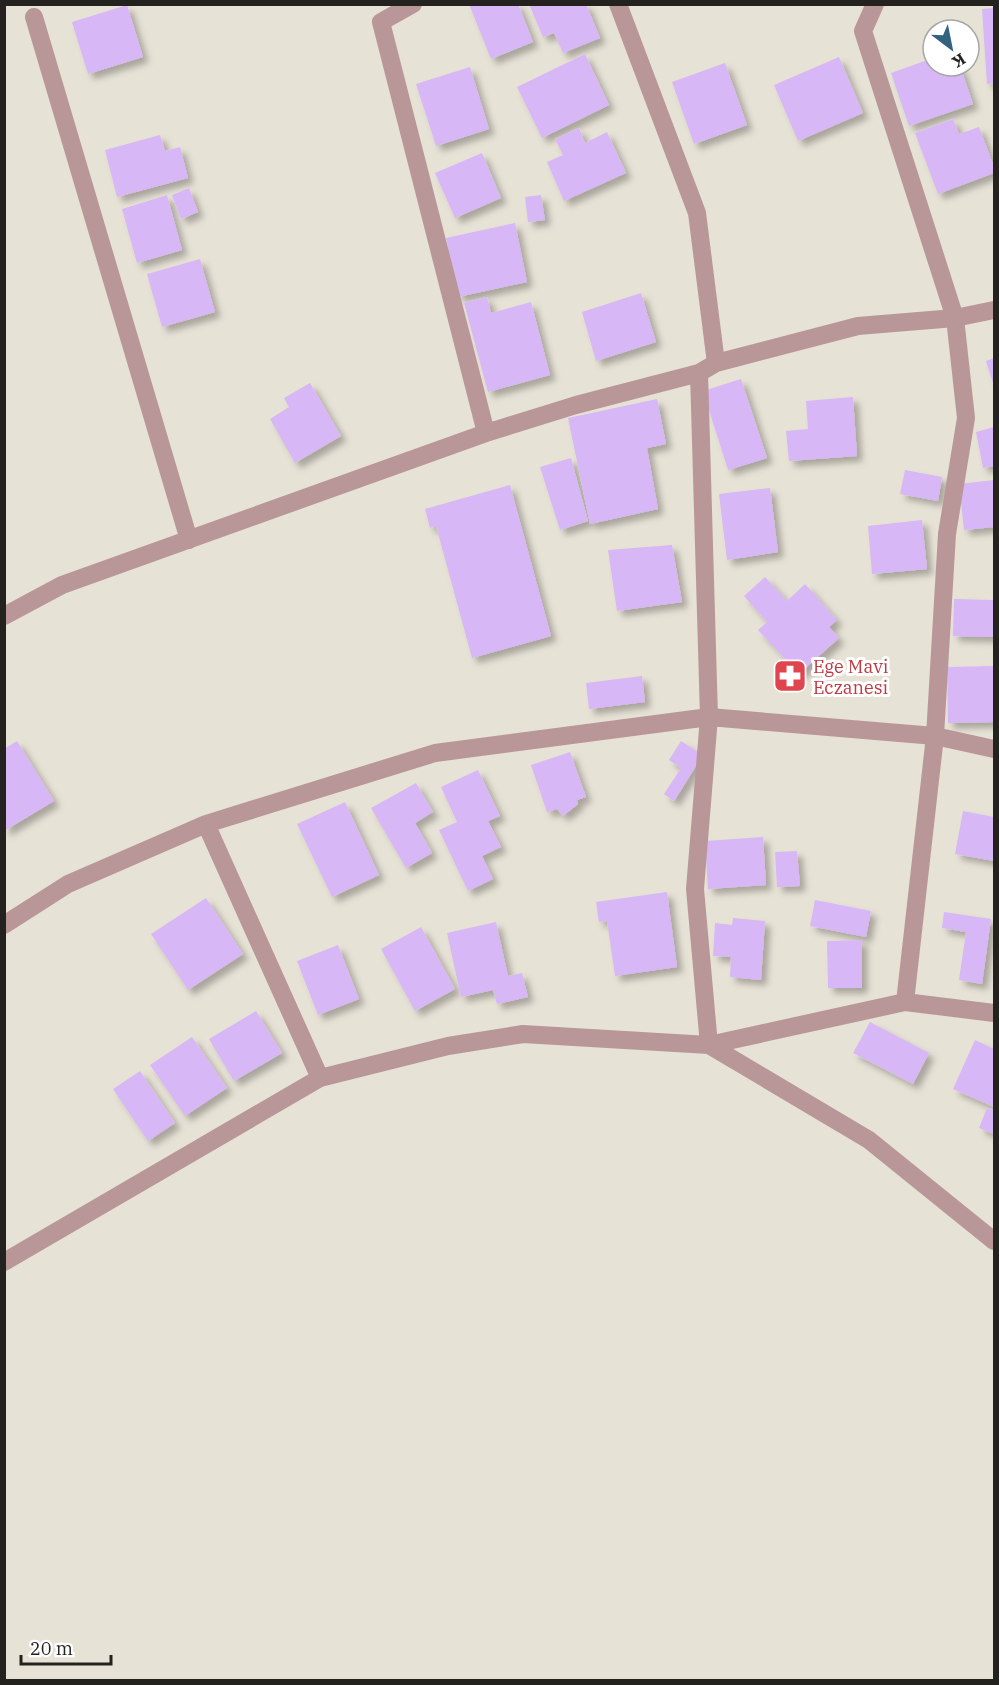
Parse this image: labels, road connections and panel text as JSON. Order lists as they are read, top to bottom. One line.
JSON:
{"places":{"pharmacy":["Ege Mavi Eczanesi"]},"scale_bar":"20 m","north":"bottom right"}
